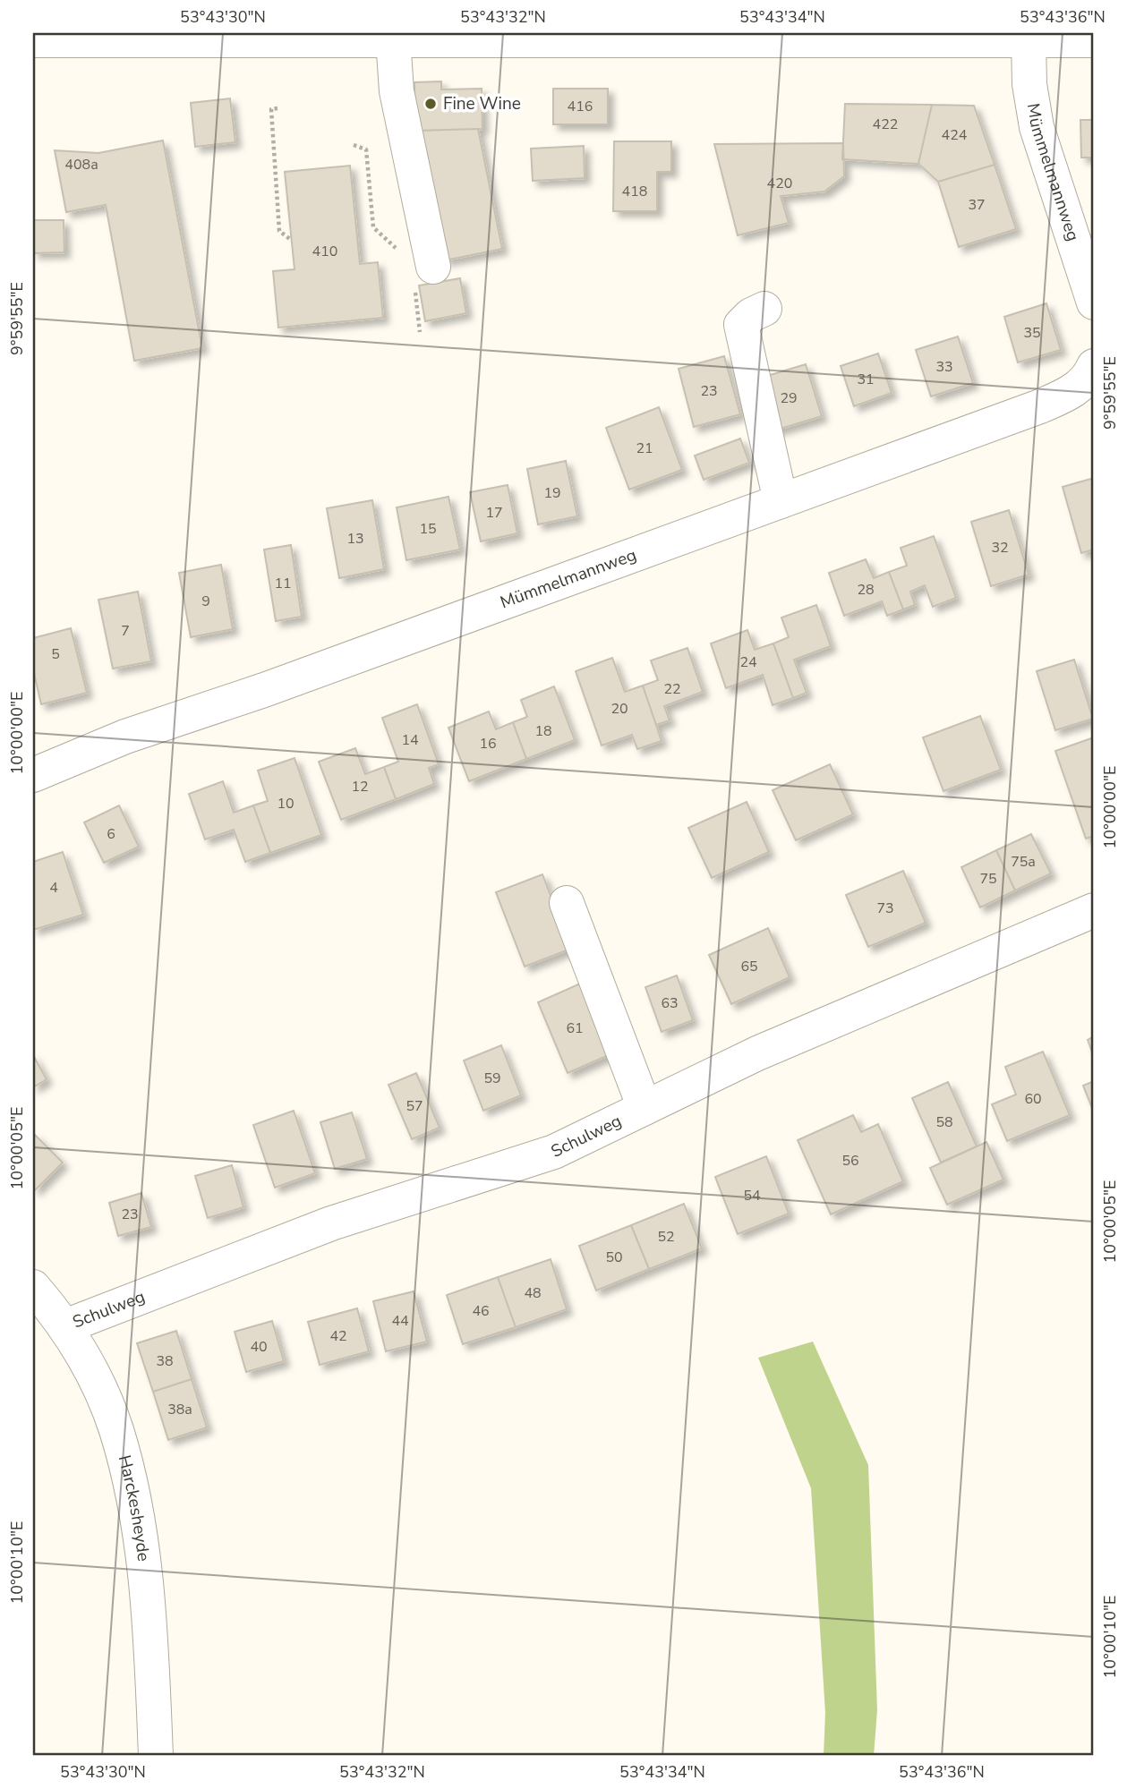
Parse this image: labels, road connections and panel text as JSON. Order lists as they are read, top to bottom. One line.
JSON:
{"streets":{"street":["Mümmelmannweg","Schulweg","Harckesheyde"]},"crossings":[["Schulweg","Harckesheyde"]],"places":["Fine Wine"],"house_numbers":["416","422","424","408a","420","418","37","410","35","33","31","23","29","21","19","17","15","13","32","11","28","9","7","5","24","22","20","18","14","16","12","10","6","75a","75","4","73","65","63","61","59","60","57","58","56","54","23","52","50","48","46","44","42","40","38","38a"],"coordinates":["53°43'30\"N","53°43'32\"N","53°43'34\"N","53°43'36\"N","9°59'55\"E","10°00'00\"E","10°00'05\"E","10°00'10\"E"]}
